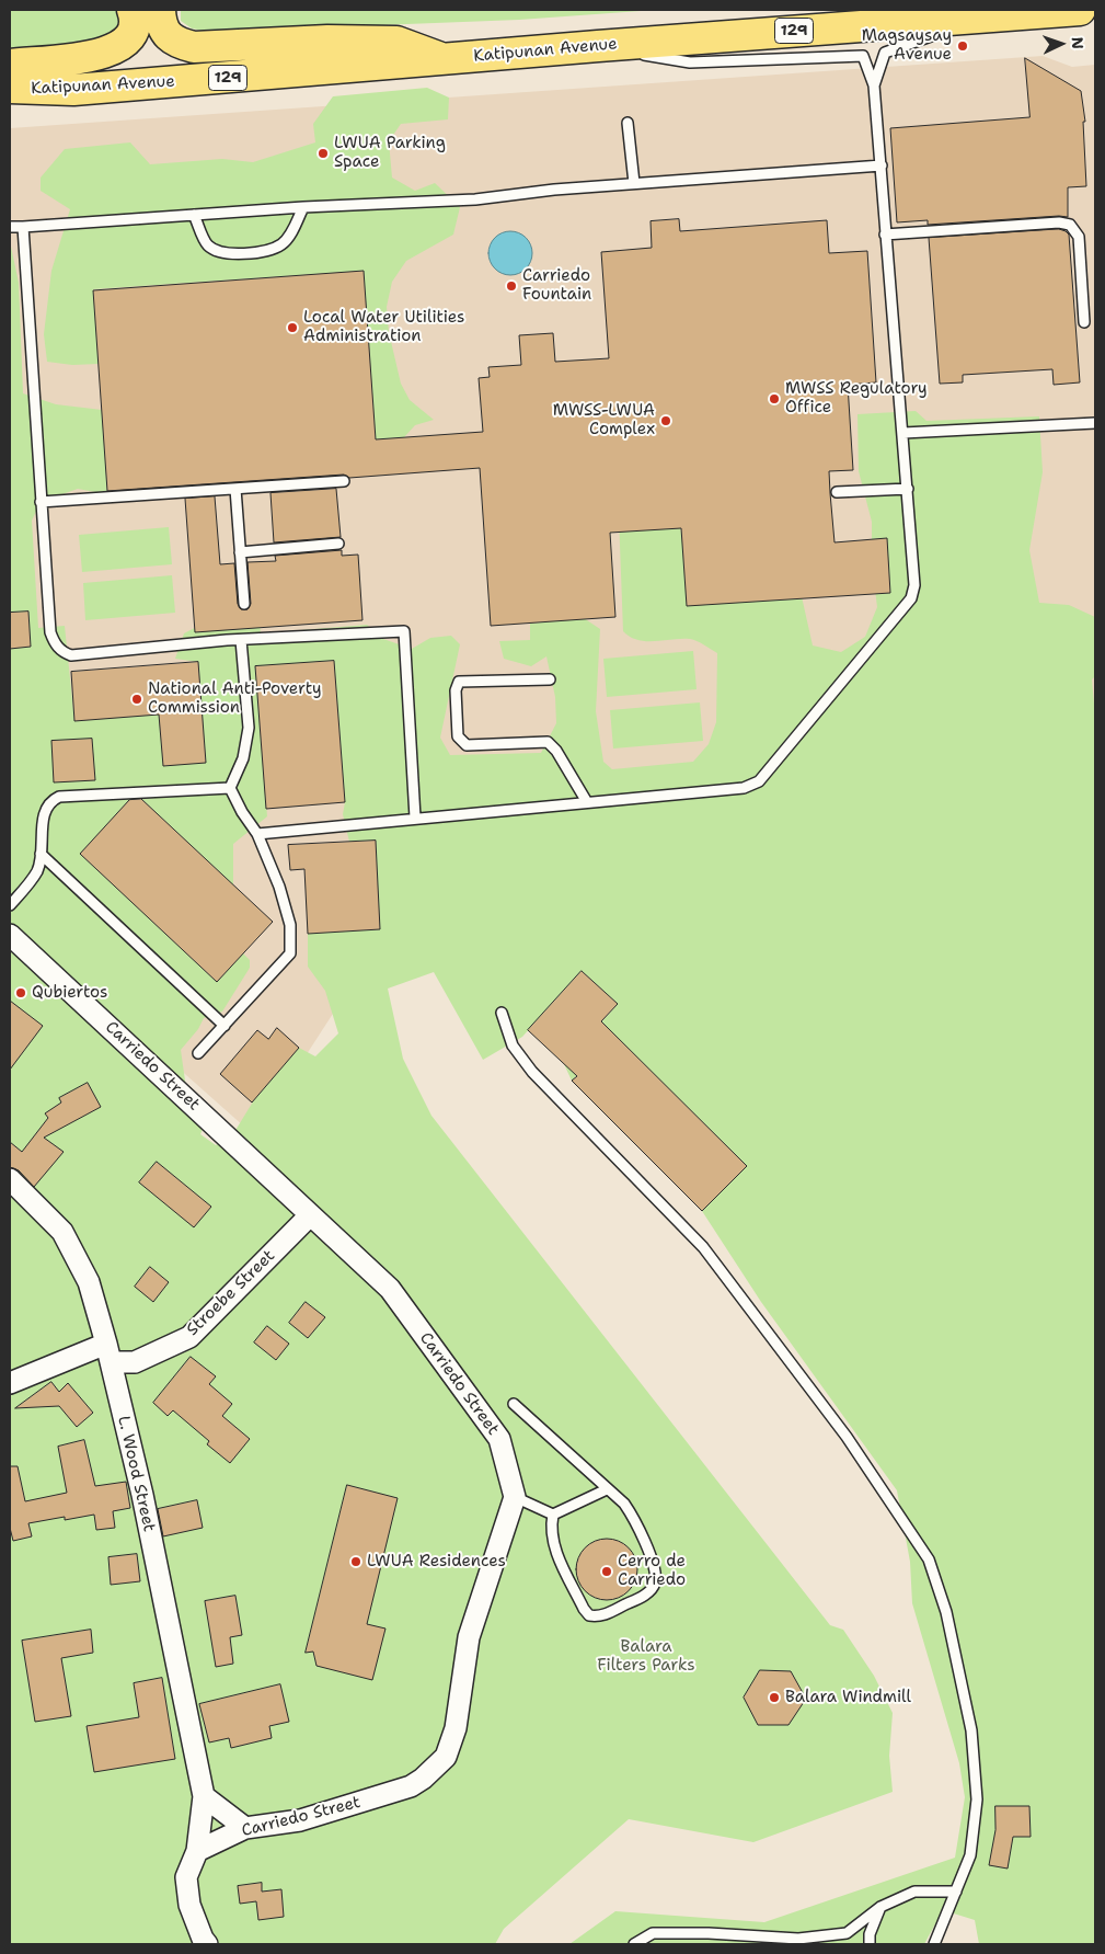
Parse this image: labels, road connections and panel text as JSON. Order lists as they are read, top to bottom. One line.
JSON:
{"streets":{"main road":["129","Katipunan Avenue"],"street":["Carriedo Street","Stroebe Street","L. Wood Street"]},"crossings":[["Carriedo Street","Stroebe Street"],["Carriedo Street","L. Wood Street"],["Stroebe Street","L. Wood Street"]],"parks":["Balara Filters Parks"],"places":["Magsaysay Avenue","LWUA Parking Space","Carriedo Fountain","Local Water Utilities Administration","MWSS Regulatory Office","MWSS-LWUA Complex","National Anti-Poverty Commission","Qubiertos","LWUA Residences","Cerro de Carriedo","Balara Windmill"],"north":"right"}
